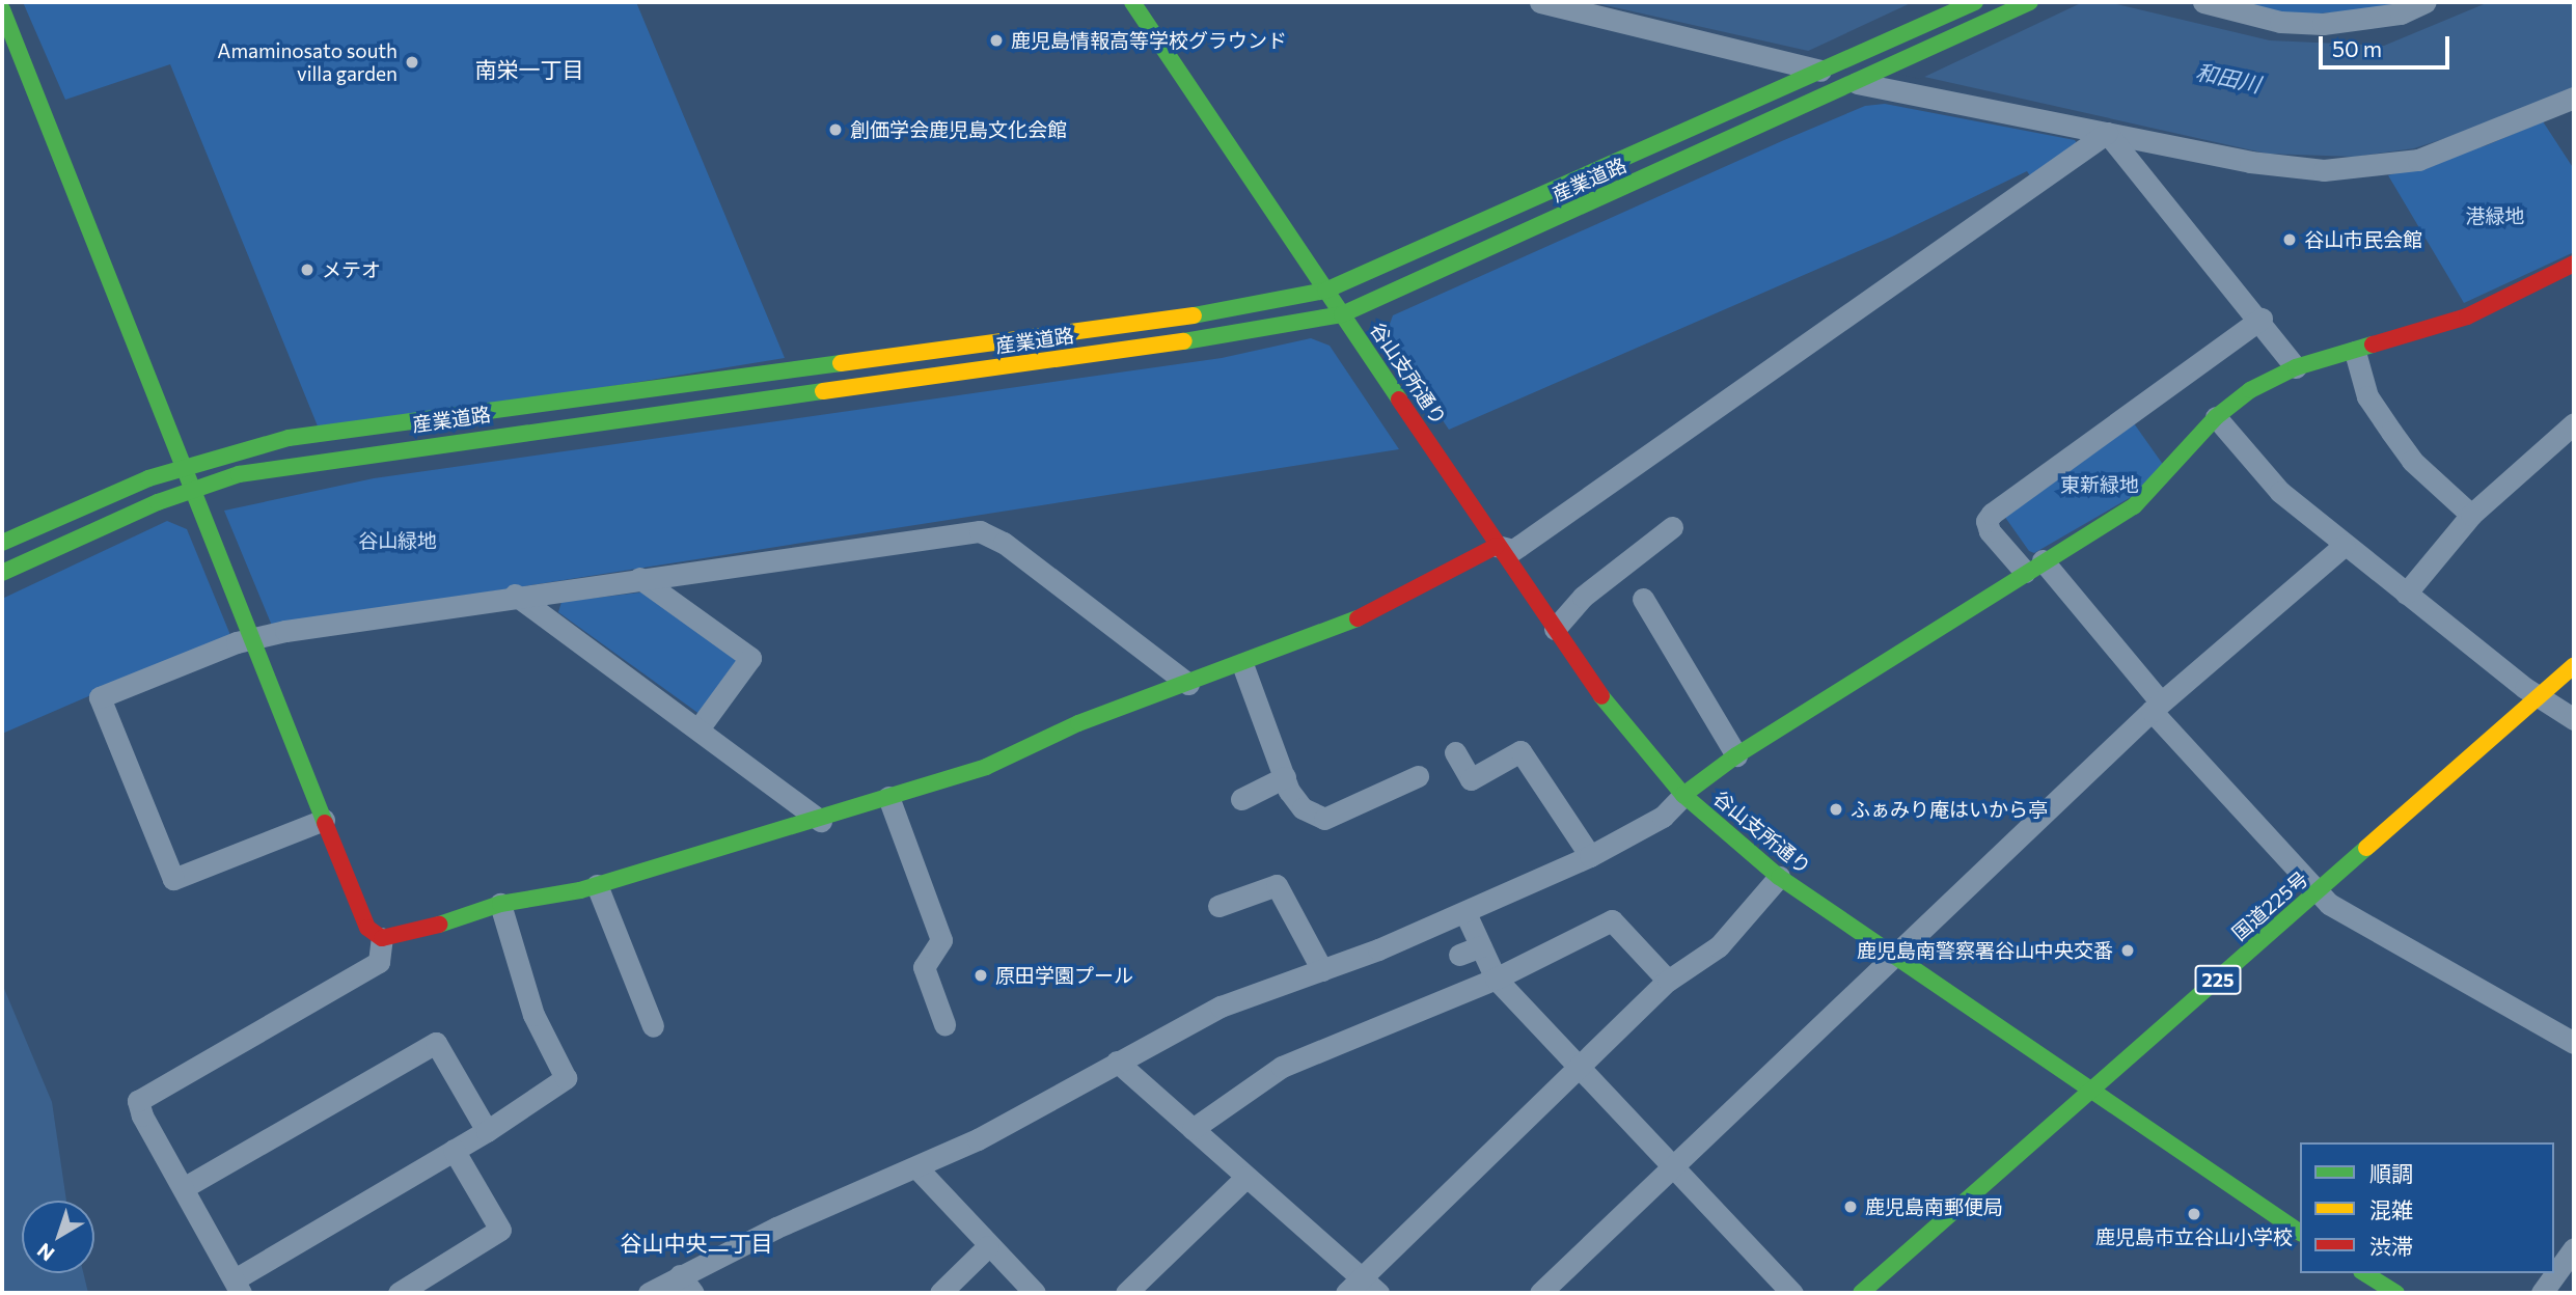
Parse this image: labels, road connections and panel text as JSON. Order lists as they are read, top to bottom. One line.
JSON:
{"streets":{"main road":["産業道路","谷山支所通り","国道225号","225"]},"crossings":[["産業道路","谷山支所通り"],["谷山支所通り","国道225号"]],"districts":["南栄一丁目","谷山中央二丁目"],"water":["和田川"],"parks":["港緑地","東新緑地","谷山緑地"],"places":["鹿児島情報高等学校グラウンド","Amaminosato south villa garden","創価学会鹿児島文化会館","谷山市民会館","メテオ","ふぁみり庵はいから亭","鹿児島南警察署谷山中央交番","原田学園プール","鹿児島南郵便局","鹿児島市立谷山小学校"],"legend":["順調","混雑","渋滞"],"scale_bar":"50 m","north":"bottom left"}
